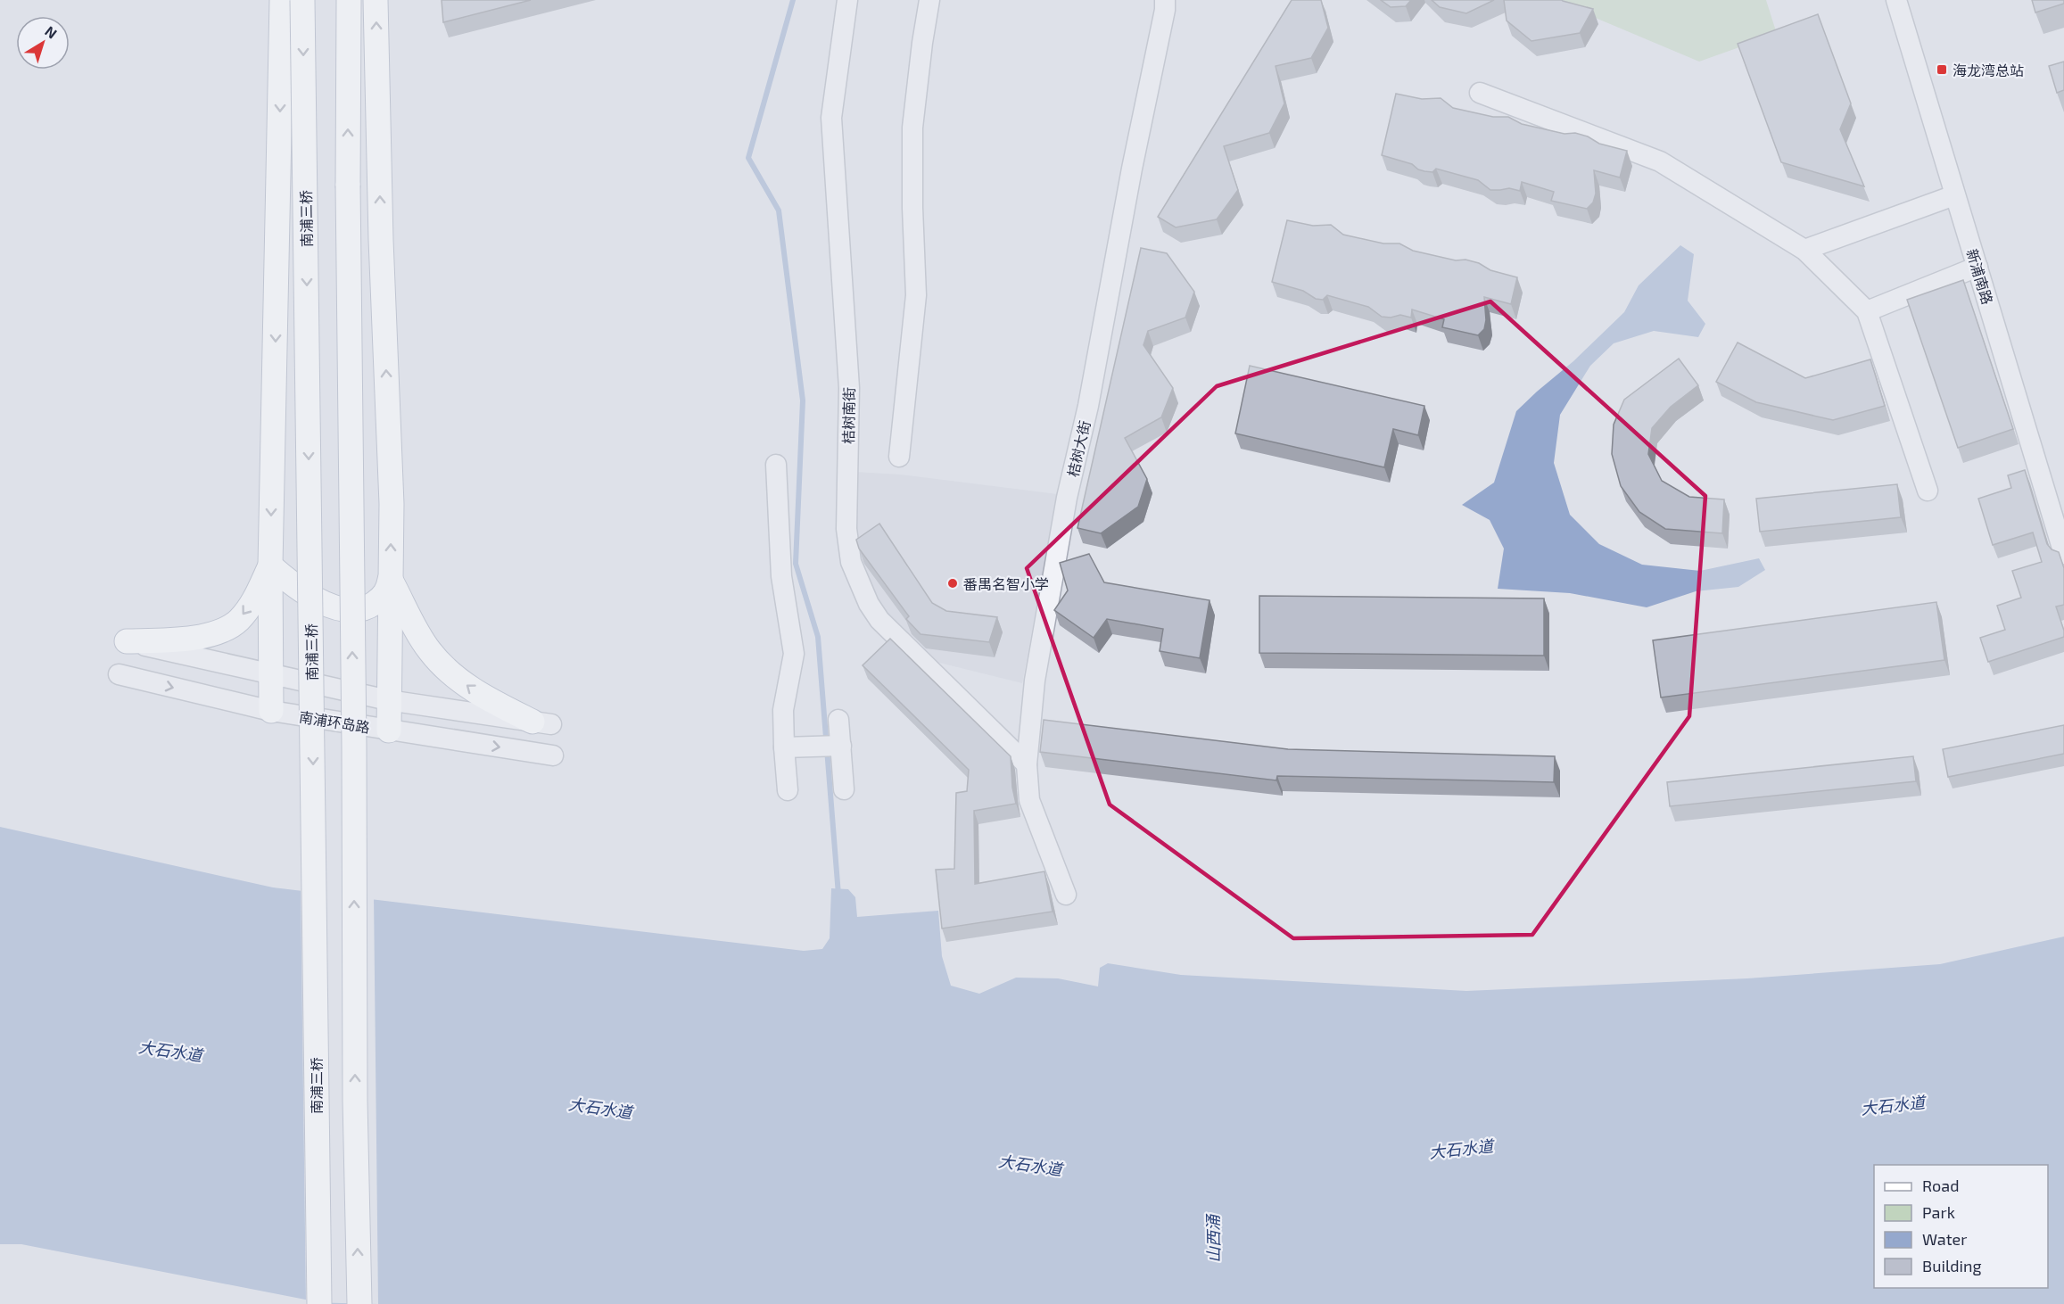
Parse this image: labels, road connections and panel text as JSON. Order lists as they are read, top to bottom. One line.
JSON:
{"streets":{"main road":["南浦三桥"],"street":["新浦南路","桔树南街","桔树大街","南浦环岛路"]},"crossings":[["桔树南街","桔树大街"]],"water":["大石水道","山西涌"],"places":{"transit":["海龙湾总站"],"other":["番禺名智小学"]},"legend":["Road","Park","Water","Building"],"north":"top right"}
